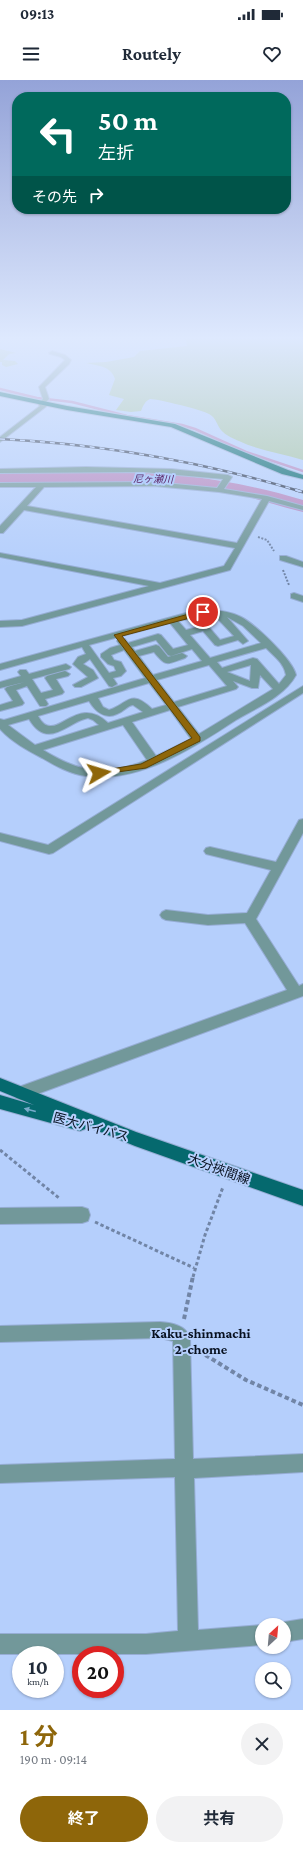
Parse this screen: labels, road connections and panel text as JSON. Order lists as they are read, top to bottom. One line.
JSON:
{"streets":{"main road":["医大バイパス","大分挾間線"]},"crossings":[["医大バイパス","大分挾間線"]],"districts":["Kaku-shinmachi 2-chome"],"water":["尼ヶ瀬川"],"north":"top right","page":{"status":"09:13","header":"Routely","turn":["50 m","左折"],"then":"その先","speed":"10 km/h","limit":"20","heading":["1 分","190 m · 09:14"],"buttons":["終了","共有"]}}
